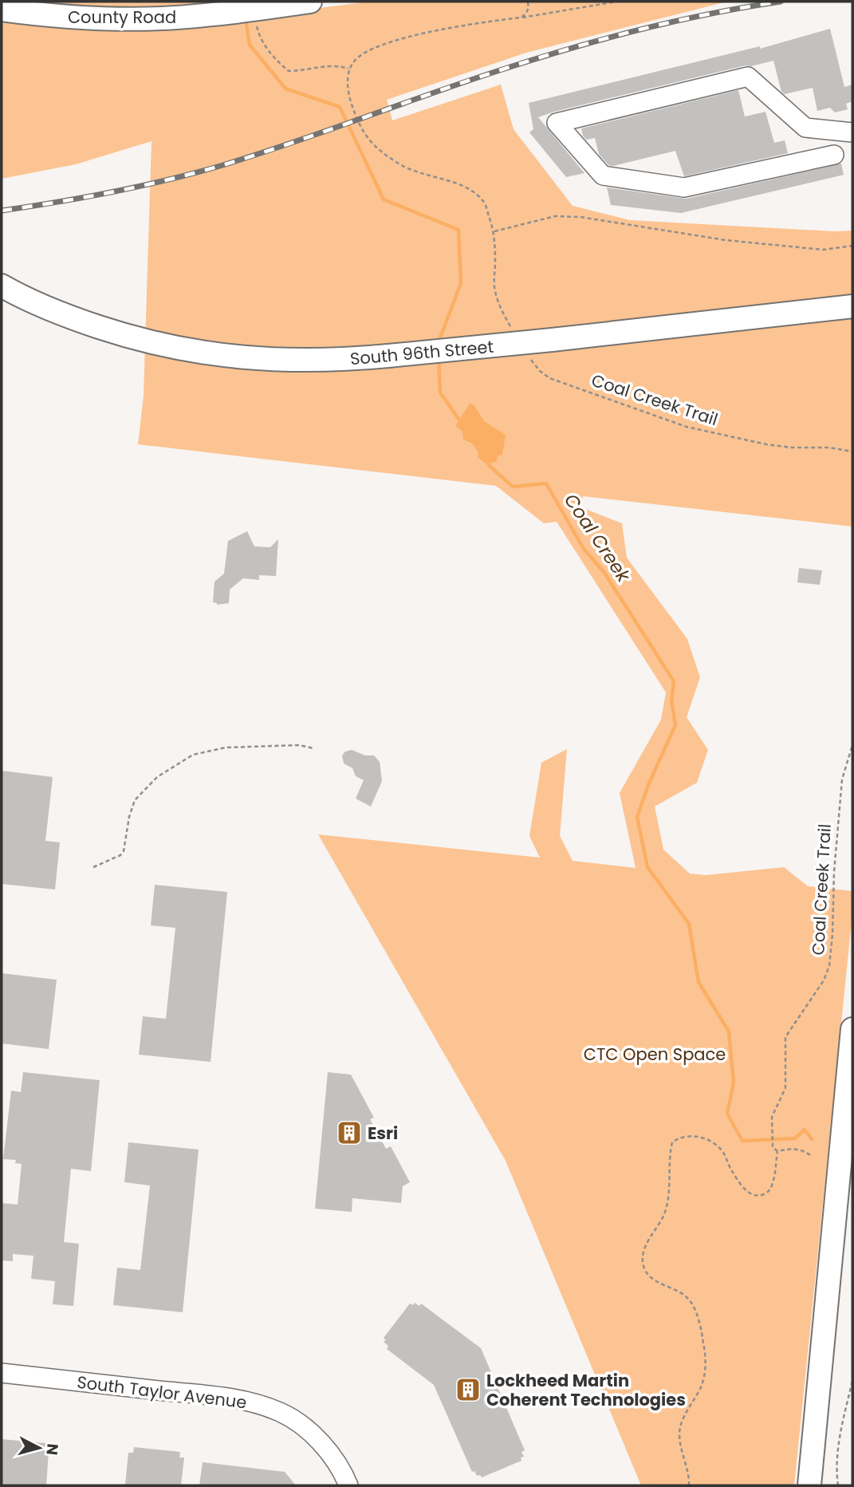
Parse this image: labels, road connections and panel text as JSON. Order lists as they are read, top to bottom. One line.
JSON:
{"streets":{"main road":["County Road","South 96th Street"],"street":["South Taylor Avenue"],"path":["Coal Creek Trail"]},"water":["Coal Creek"],"parks":["CTC Open Space"],"places":{"building":["Esri","Lockheed Martin Coherent Technologies"]},"north":"right"}
